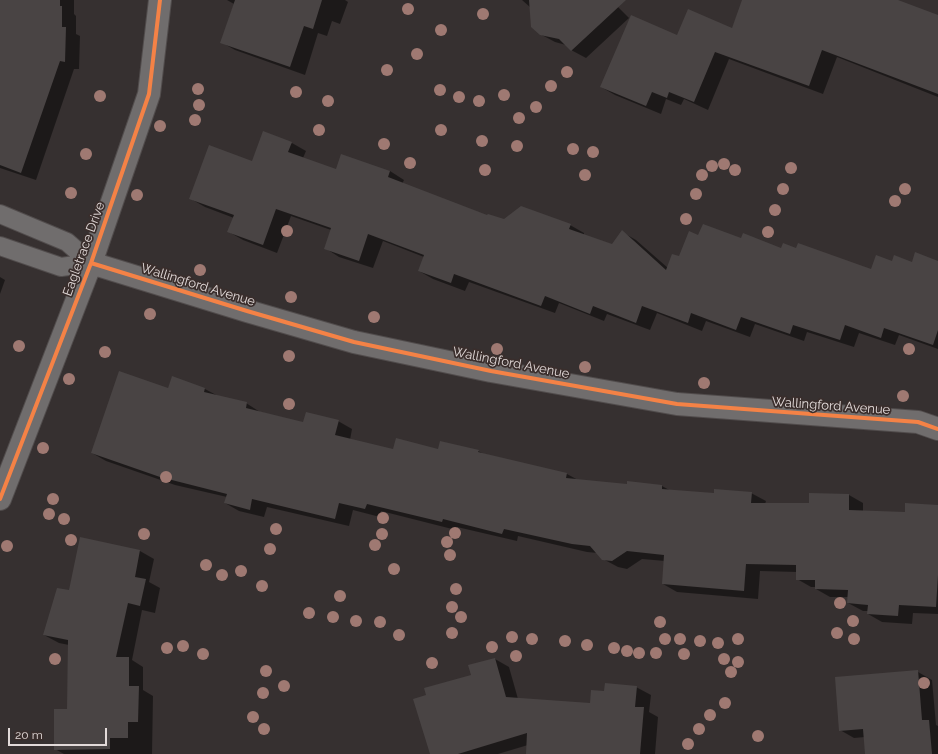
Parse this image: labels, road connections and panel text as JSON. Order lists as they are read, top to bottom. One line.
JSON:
{"streets":{"street":["Eagletrace Drive","Wallingford Avenue"]},"crossings":[["Eagletrace Drive","Wallingford Avenue"]],"scale_bar":"20 m"}
